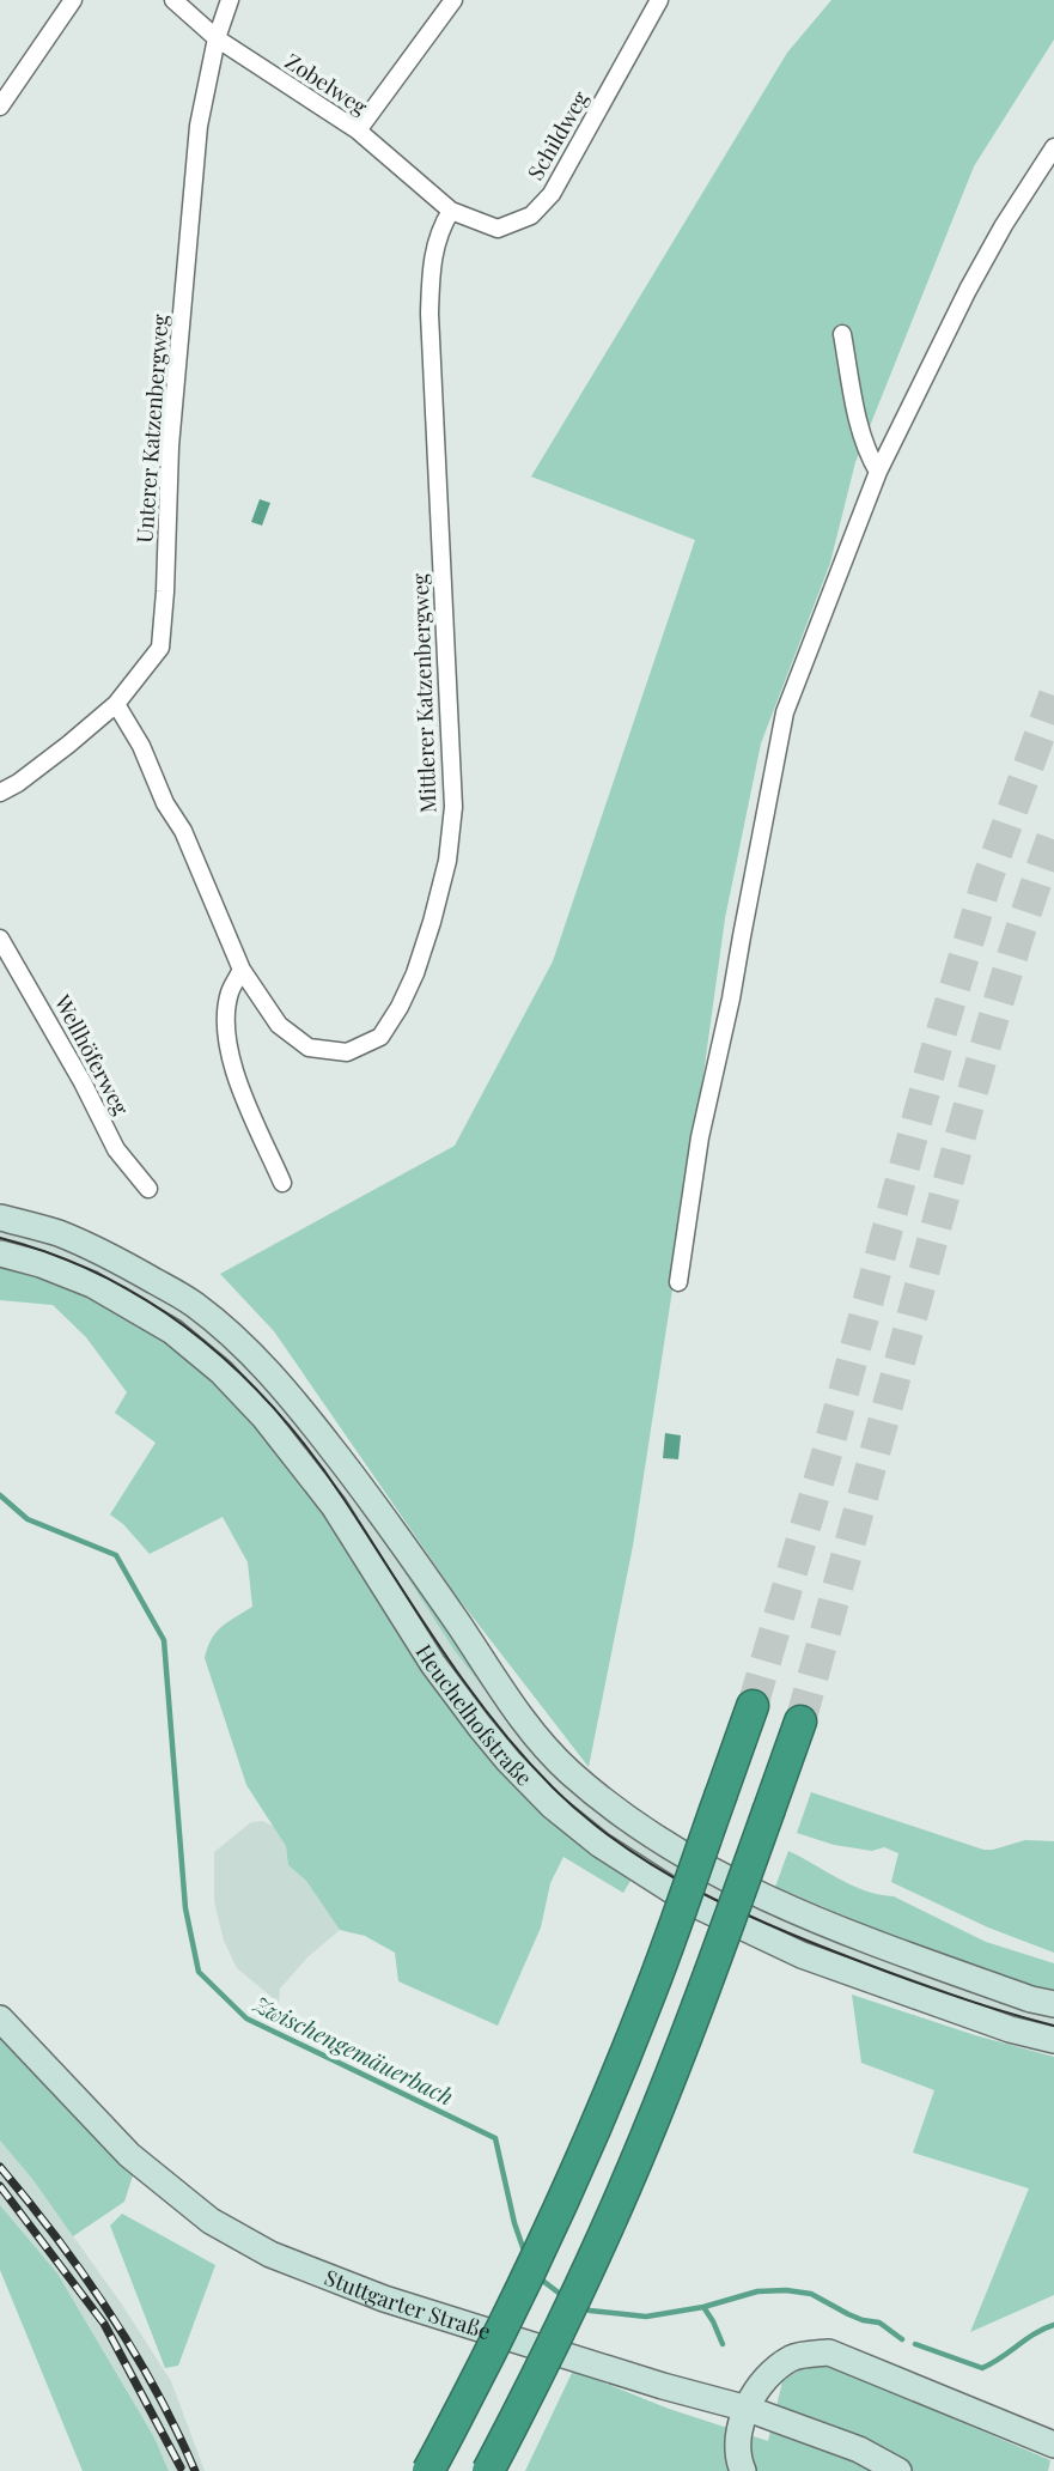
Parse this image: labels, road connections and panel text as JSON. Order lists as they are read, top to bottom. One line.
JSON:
{"streets":{"main road":["Heuchelhofstraße","Stuttgarter Straße"],"street":["Zobelweg","Schildweg","Unterer Katzenbergweg","Mittlerer Katzenbergweg","Wellhöferweg"]},"crossings":[["Zobelweg","Schildweg"],["Zobelweg","Unterer Katzenbergweg"],["Zobelweg","Mittlerer Katzenbergweg"],["Schildweg","Mittlerer Katzenbergweg"],["Unterer Katzenbergweg","Mittlerer Katzenbergweg"]],"water":["Zwischengemäuerbach"]}
